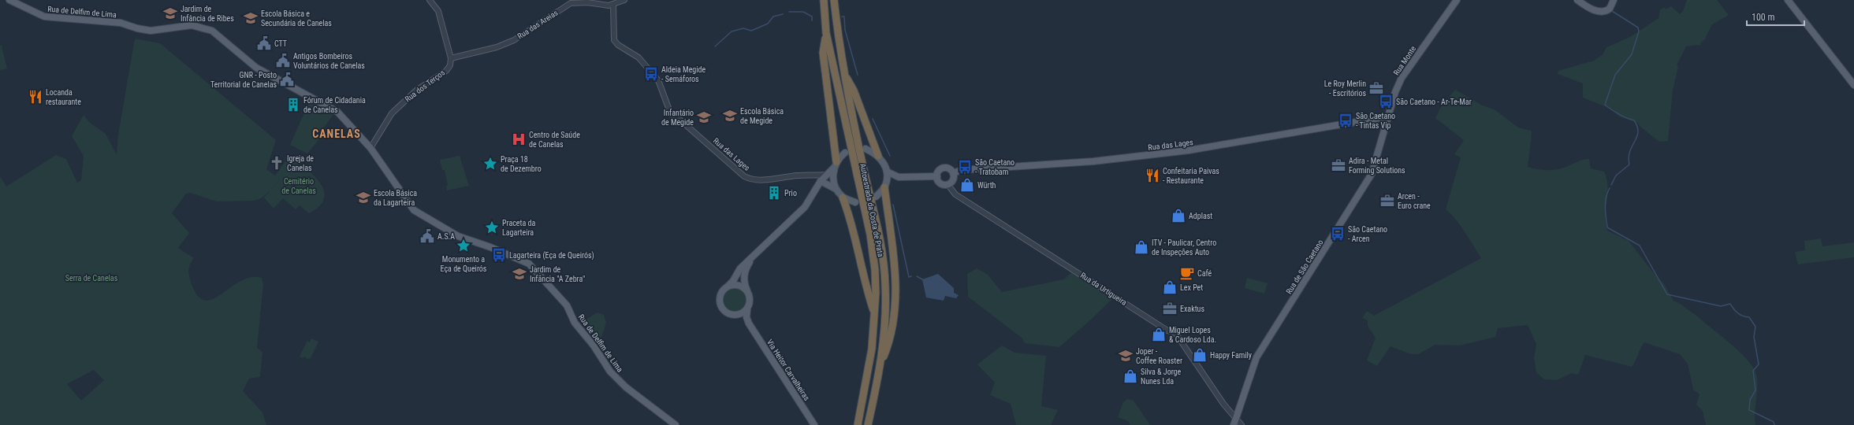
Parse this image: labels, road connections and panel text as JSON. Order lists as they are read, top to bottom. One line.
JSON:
{"streets":{"highway":["Autoestrada da Costa de Prata"],"main road":["Rua de Delfim de Lima","Rua Monte","Rua das Lages","Rua de São Caetano","Via Heitor Carvalheiras"],"street":["Rua das Areias","Rua dos Terços","Rua da Urtigueira"]},"crossings":[["Rua de Delfim de Lima","Rua dos Terços"],["Rua das Areias","Rua dos Terços"],["Rua das Areias","Rua das Lages"],["Rua Monte","Rua das Lages"],["Rua Monte","Rua de São Caetano"],["Rua das Lages","Rua de São Caetano"],["Rua das Lages","Rua da Urtigueira"],["Rua de São Caetano","Rua da Urtigueira"]],"districts":["CANELAS"],"parks":["Cemitério de Canelas","Serra de Canelas"],"places":{"school or university":["Jardim de Infância de Ribes","Escola Básica e Secundária de Canelas","Escola Básica de Megide","Infantário de Megide","Escola Básica da Lagarteira","Jardim de Infãncia \"A Zebra\"","Joper - Coffee Roaster"],"public building":["CTT","Antigos Bombeiros Voluntários de Canelas","GNR - Posto Territorial de Canelas","A.S.A"],"bus stop":["Aldeia Megide - Semáforos","São Caetano - Ar-Te-Mar","São Caetano - Tintas Vip","São Caetano - Tratobam","São Caetano - Arcen","Lagarteira (Eça de Queirós)"],"office":["Le Roy Merlin - Escritórios","Adira - Metal Forming Solutions","Arcen - Euro crane","Exaktus"],"restaurant":["Locanda restaurante","Confeitaria Paivas - Restaurante"],"building":["Fórum de Cidadania de Canelas","Prio"],"hospital":["Centro de Saúde de Canelas"],"church":["Igreja de Canelas"],"place":["Praça 18 de Dezembro","Praceta da Lagarteira","Monumento a Eça de Queirós"],"shop":["Würth","Adplast","ITV - Paulicar, Centro de Inspeções Auto","Lex Pet","Miguel Lopes & Cardoso Lda.","Happy Family","Silva & Jorge Nunes Lda"],"cafe":["Café"]},"scale_bar":"100 m"}
